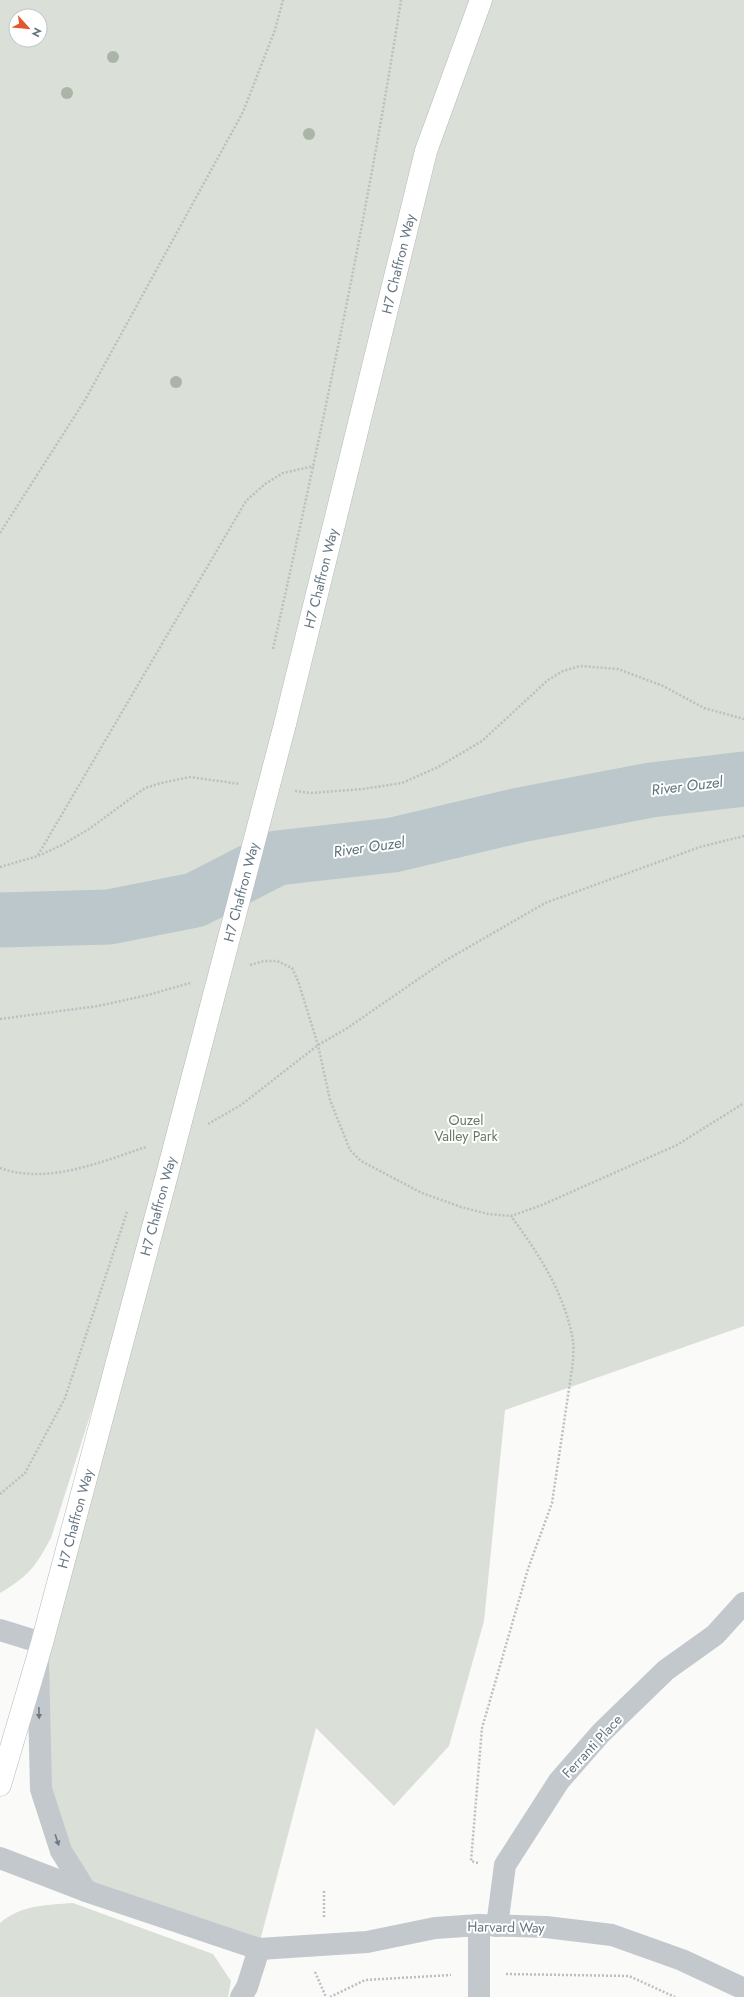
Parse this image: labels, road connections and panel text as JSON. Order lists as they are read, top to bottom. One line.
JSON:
{"streets":{"street":["H7 Chaffron Way","Ferranti Place","Harvard Way"]},"crossings":[["Ferranti Place","Harvard Way"]],"water":["River Ouzel"],"parks":["Ouzel Valley Park"],"north":"bottom right"}
